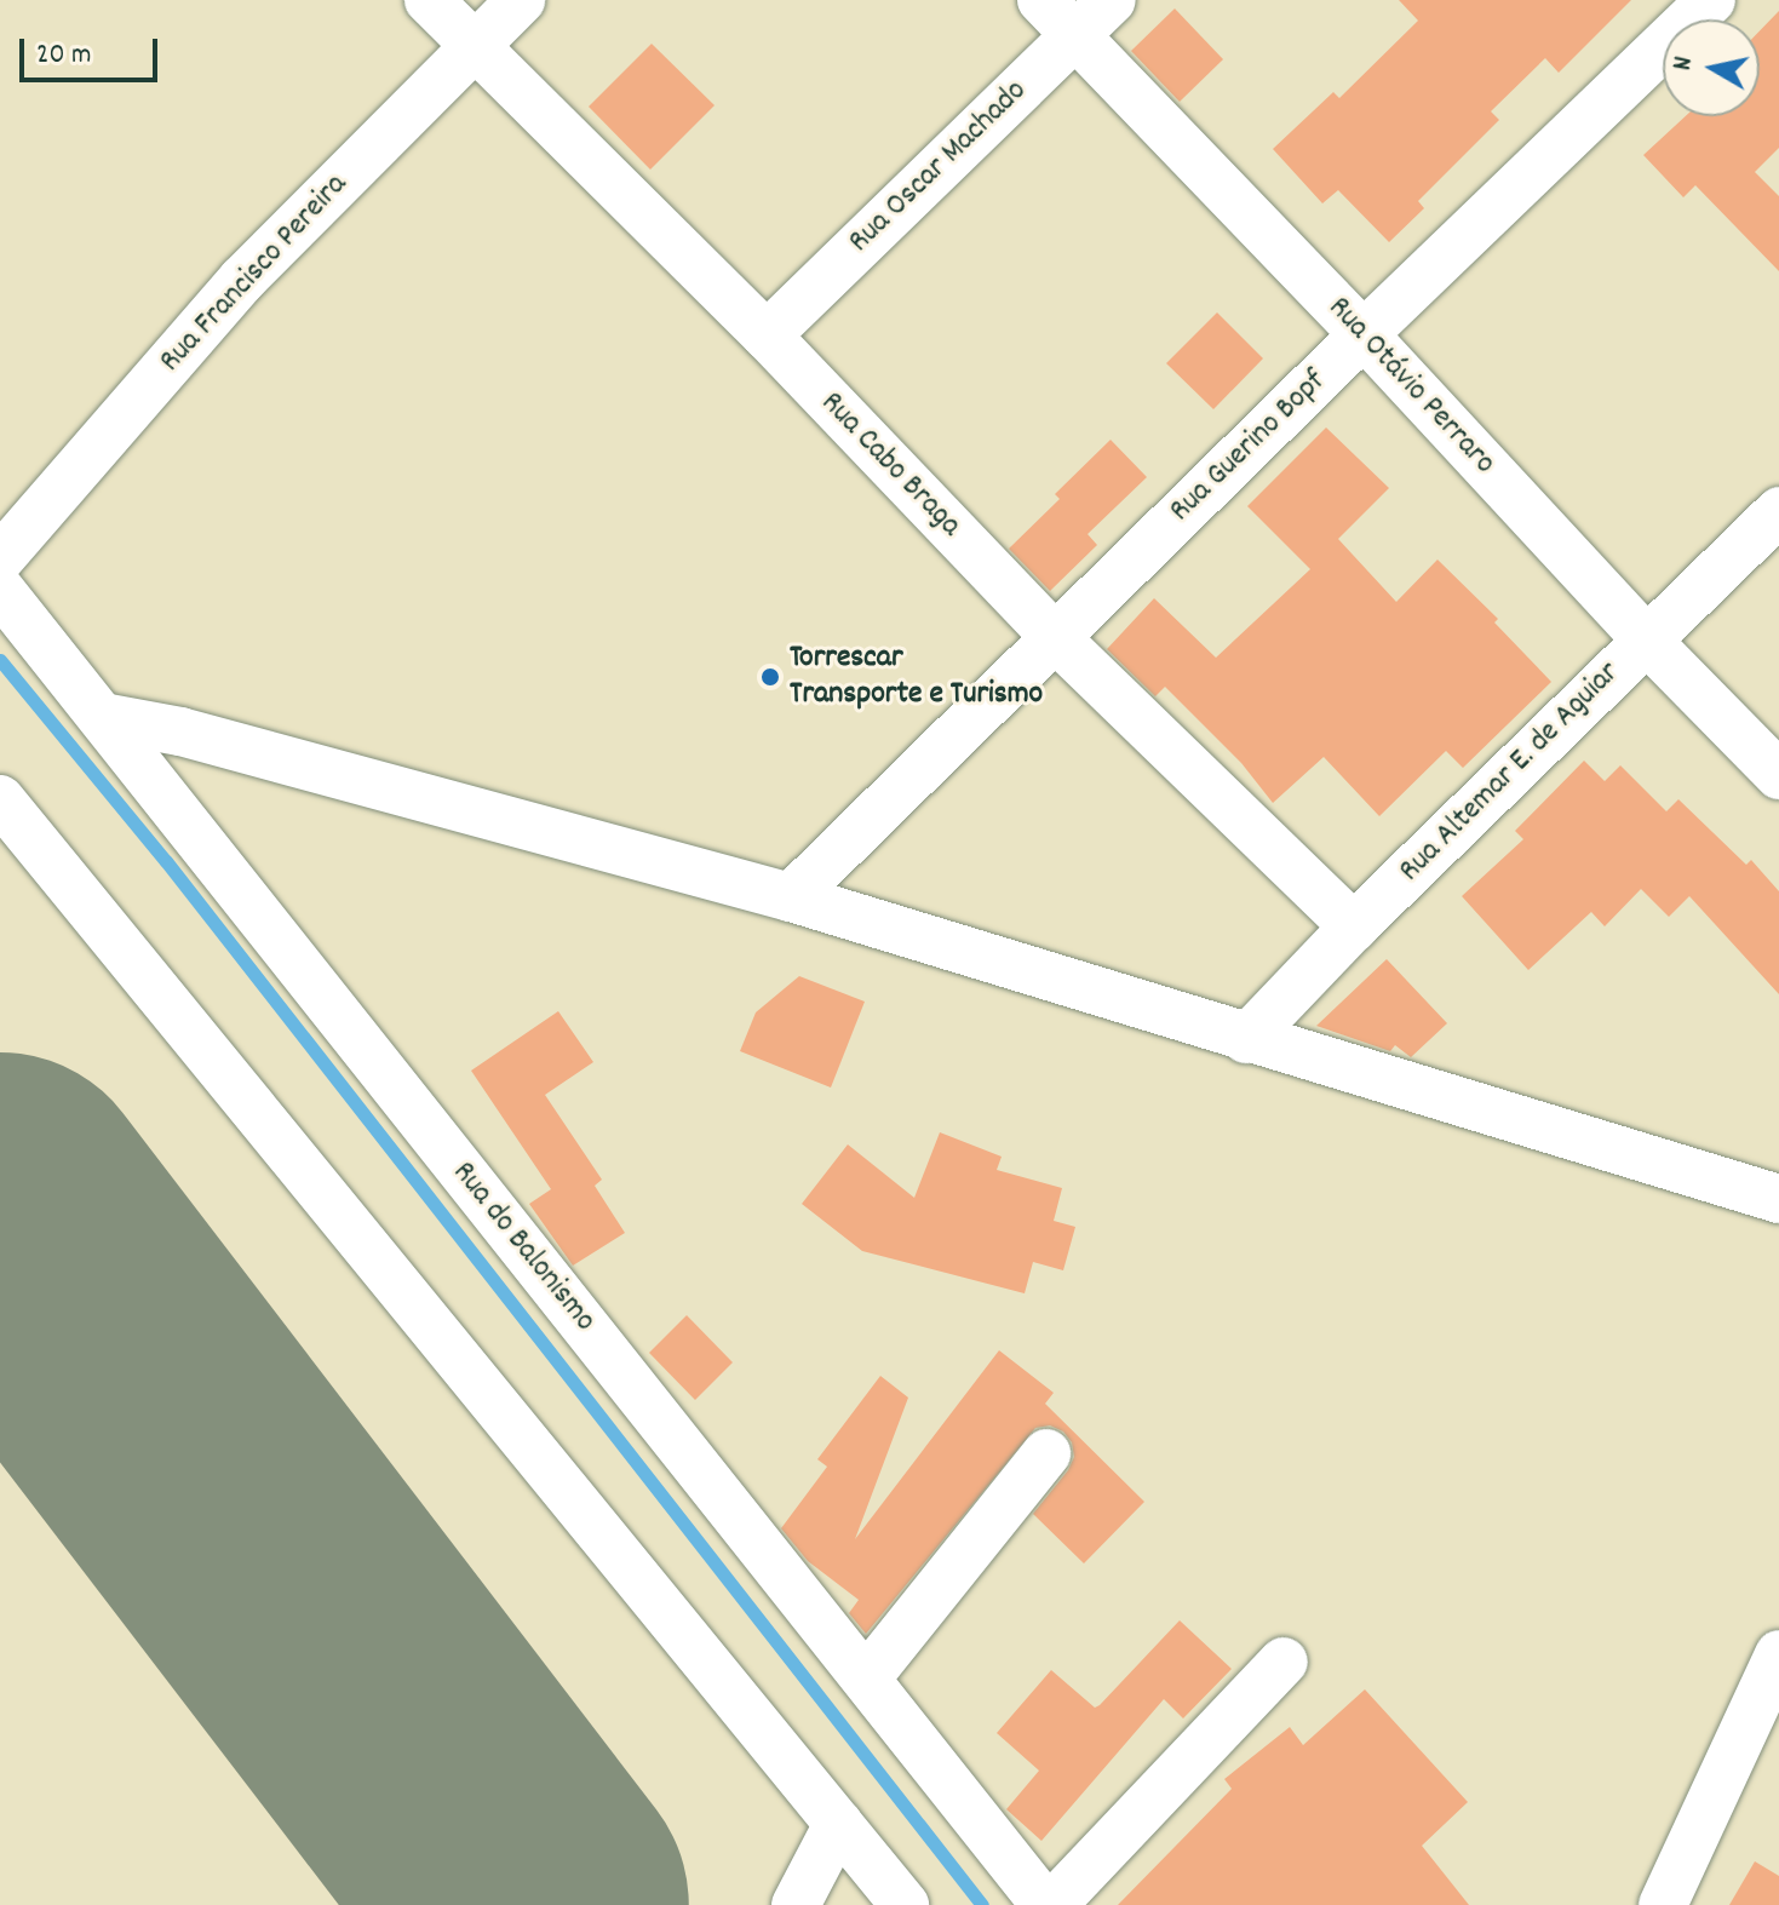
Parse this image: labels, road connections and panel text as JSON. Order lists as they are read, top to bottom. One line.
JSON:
{"streets":{"street":["Rua Oscar Machado","Rua Francisco Pereira","Rua Otávio Perraro","Rua Guerino Bopf","Rua Cabo Braga","Rua Altemar E. de Aguiar","Rua do Balonismo"]},"crossings":[["Rua Oscar Machado","Rua Otávio Perraro"],["Rua Oscar Machado","Rua Cabo Braga"],["Rua Francisco Pereira","Rua Cabo Braga"],["Rua Otávio Perraro","Rua Guerino Bopf"],["Rua Otávio Perraro","Rua Altemar E. de Aguiar"],["Rua Guerino Bopf","Rua Cabo Braga"],["Rua Cabo Braga","Rua Altemar E. de Aguiar"]],"places":["Torrescar Transporte e Turismo"],"scale_bar":"20 m","north":"left"}
